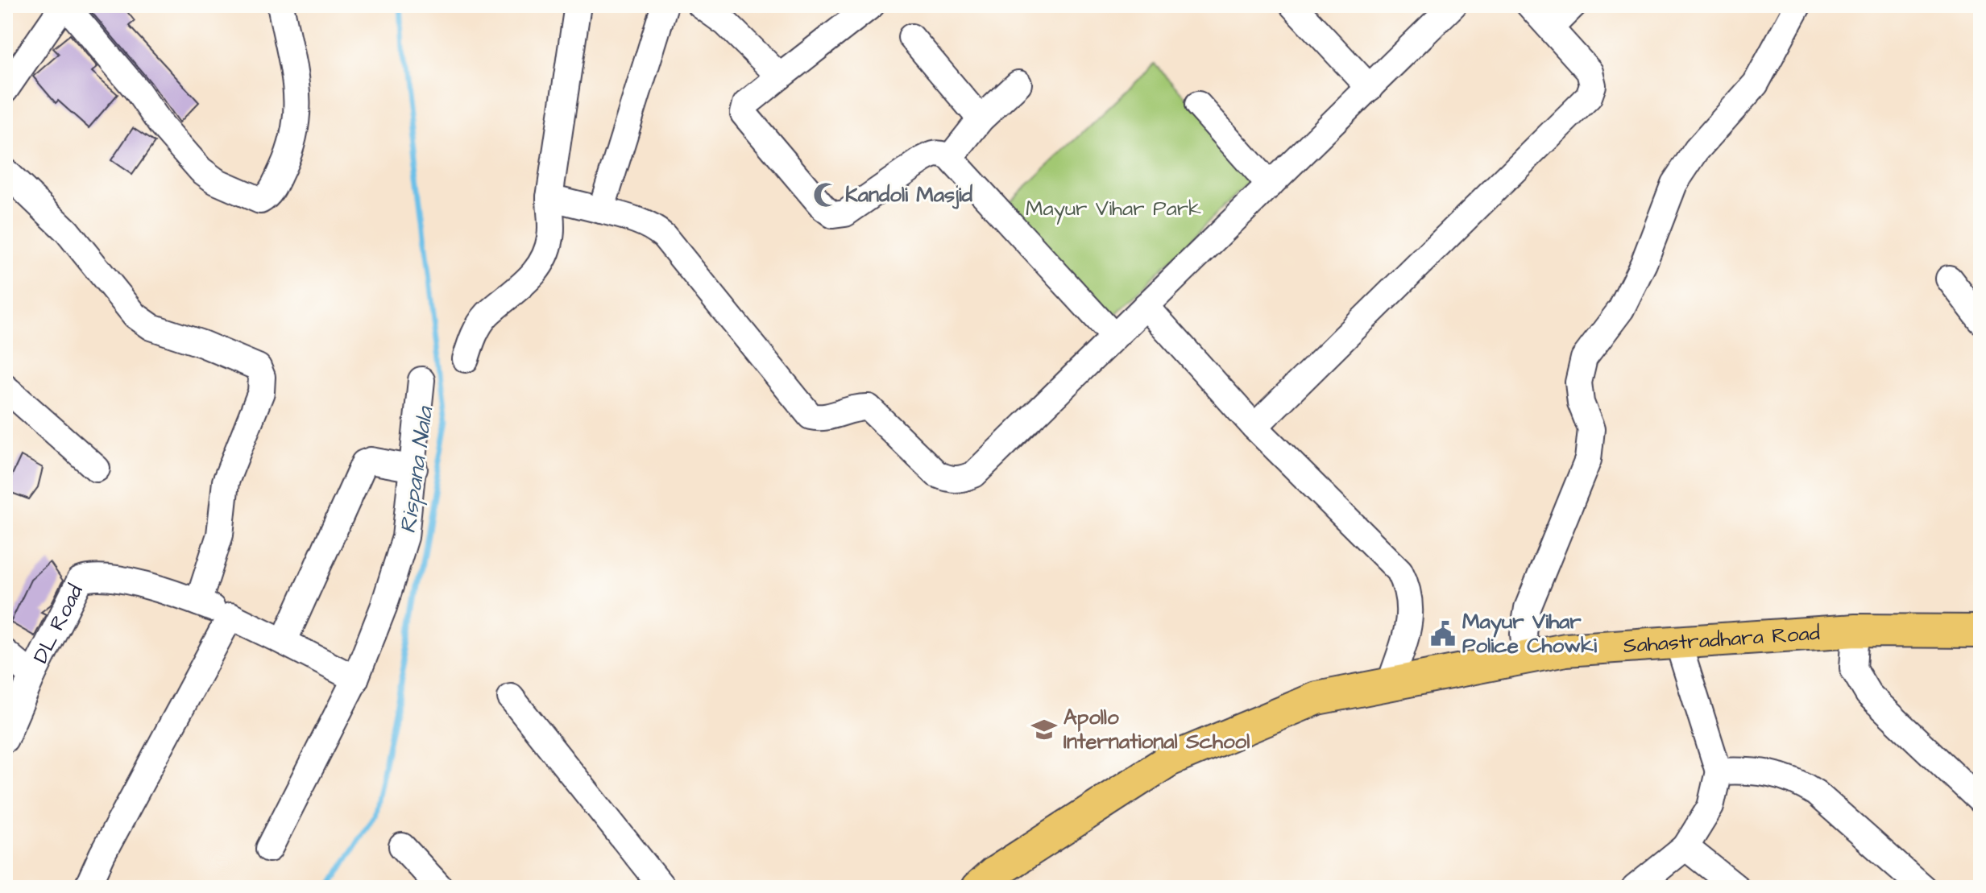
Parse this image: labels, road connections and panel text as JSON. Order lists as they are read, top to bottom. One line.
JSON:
{"streets":{"main road":["Sahastradhara Road"],"street":["DL Road"]},"water":["Rispana Nala"],"parks":["Mayur Vihar Park"],"places":{"mosque":["Kandoli Masjid"],"public building":["Mayur Vihar Police Chowki"],"school or university":["Apollo International School"]}}
